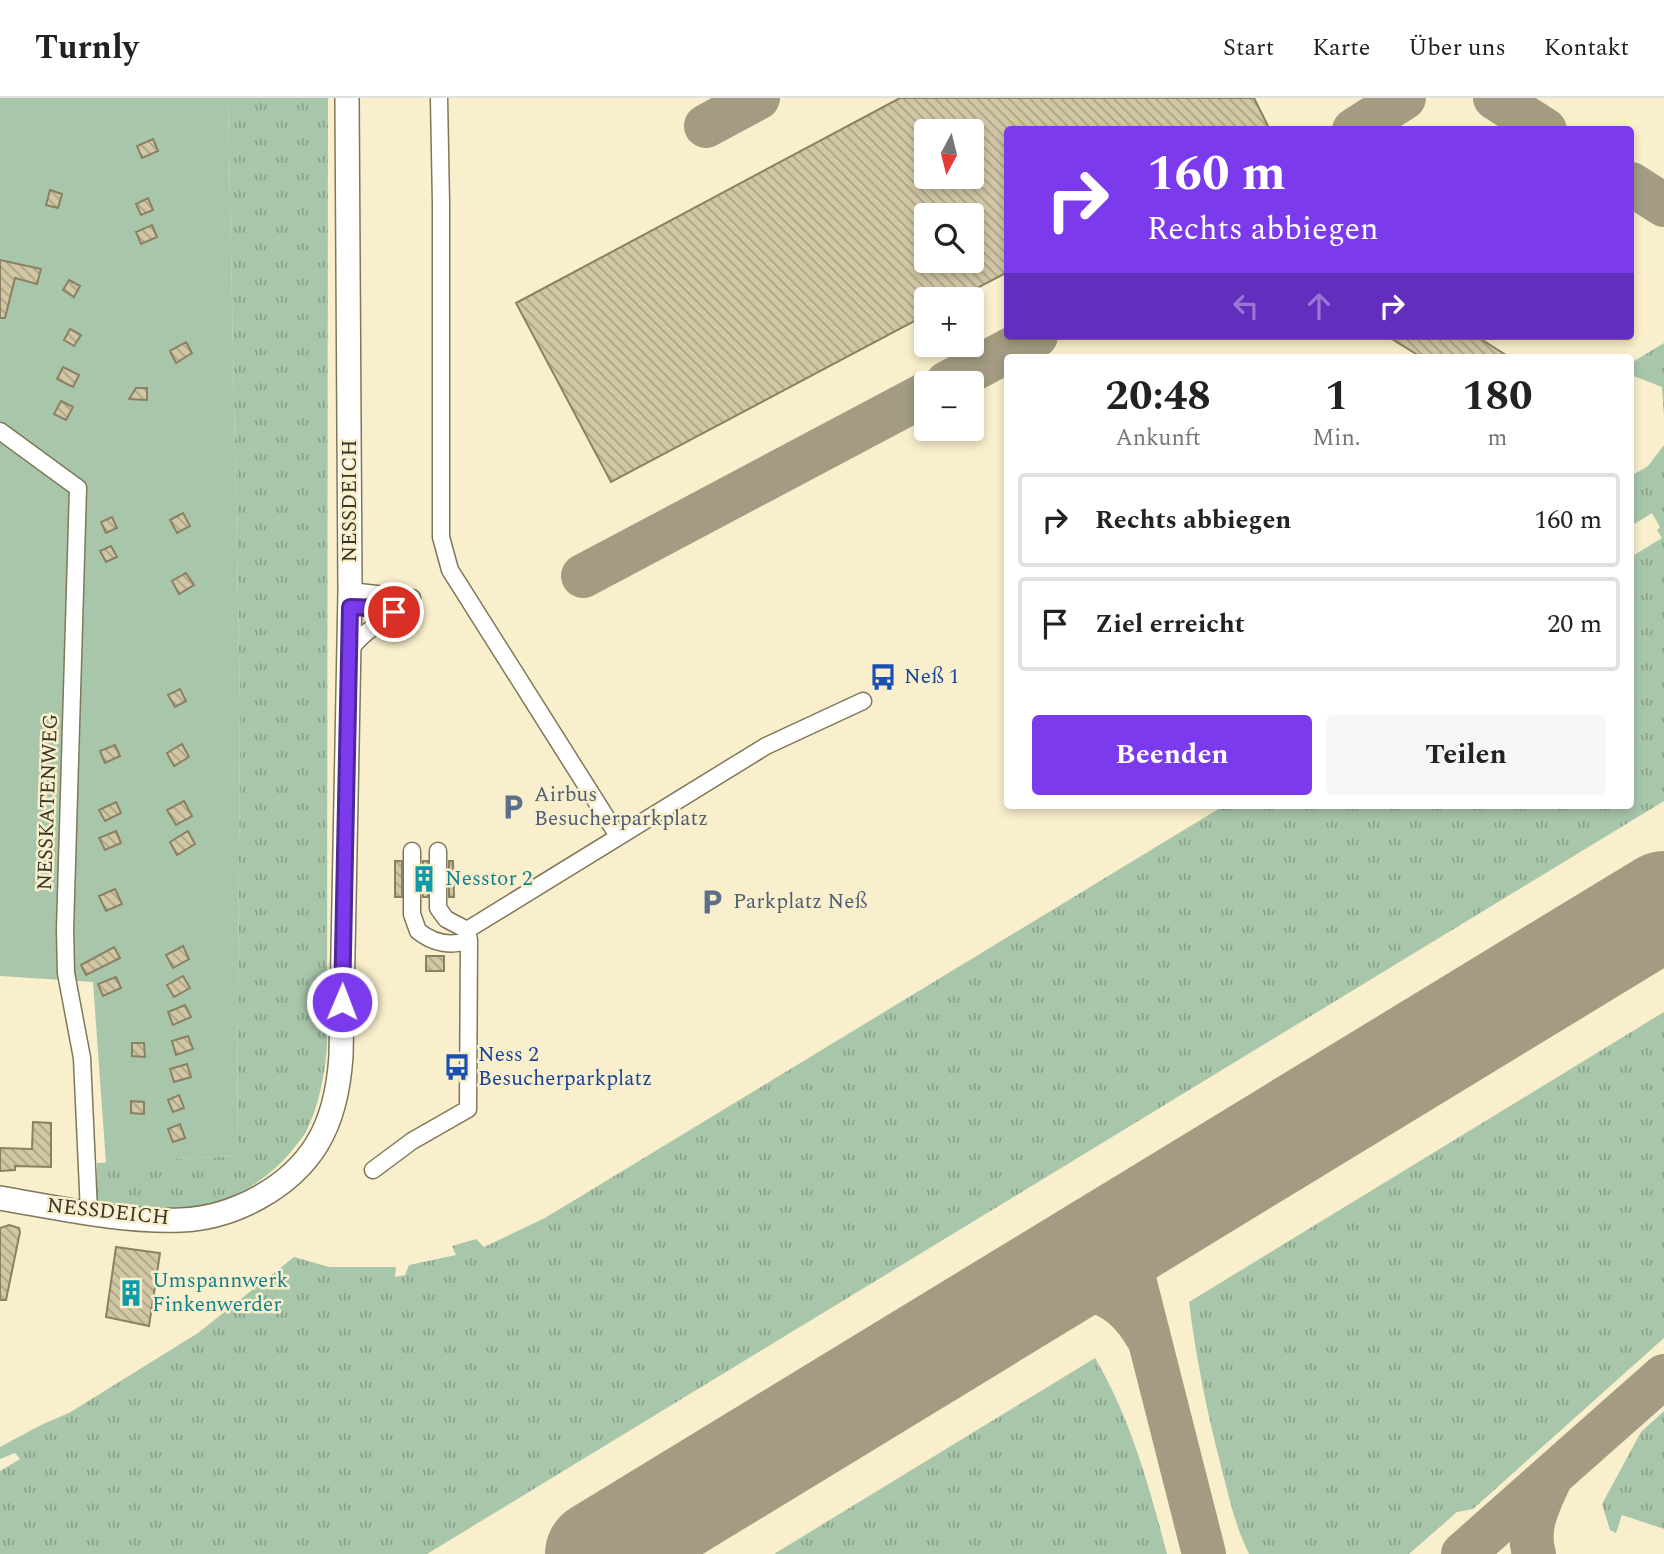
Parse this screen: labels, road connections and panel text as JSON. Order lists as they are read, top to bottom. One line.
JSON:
{"streets":{"street":["NESSDEICH","NESSKATENWEG"]},"crossings":[["NESSDEICH","NESSKATENWEG"]],"places":{"bus stop":["Neß 1","Ness 2 Besucherparkplatz"],"parking":["Airbus Besucherparkplatz","Parkplatz Neß"],"building":["Nesstor 2","Umspannwerk Finkenwerder"]},"north":"bottom","page":{"header":"Turnly","nav":["Start","Karte","Über uns","Kontakt"],"map_buttons":["+","−"],"turn":["160 m","Rechts abbiegen"],"eta":["20:48","Ankunft","1","Min.","180","m"],"list":[{"name":"Rechts abbiegen","value":"160 m"},{"name":"Ziel erreicht","value":"20 m"}],"buttons":["Beenden","Teilen"]}}
